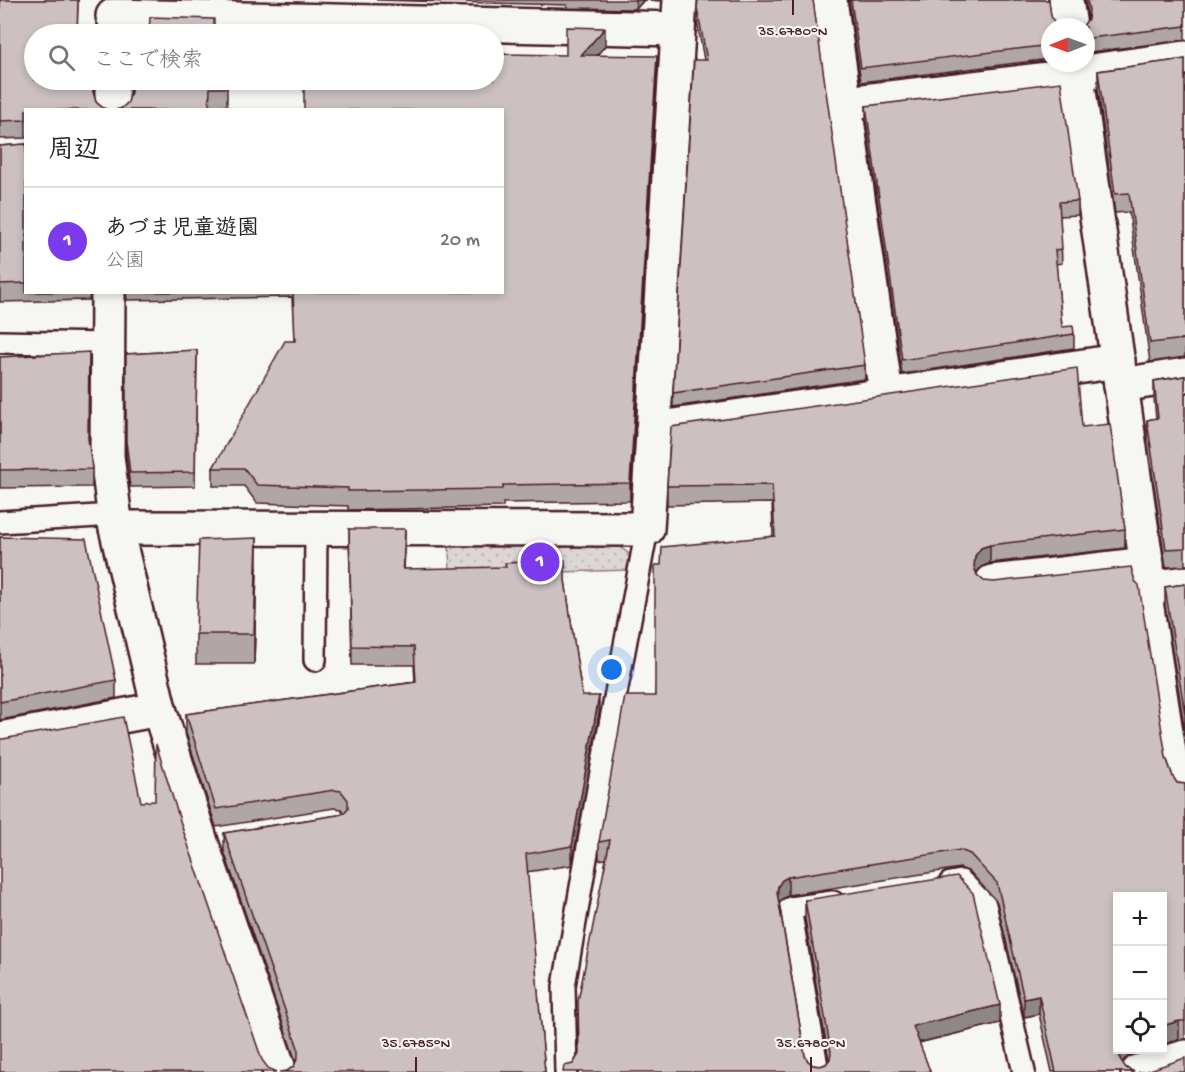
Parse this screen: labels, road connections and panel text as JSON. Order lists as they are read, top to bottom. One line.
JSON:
{"north":"left","page":{"search":"ここで検索","heading":"周辺","list":[{"mark":"1","name":"あづま児童遊園","note":"公園","value":"20 m"}],"pins":"1","map_buttons":["+","−"]},"coordinates":["35.6780°N","35.6785°N"]}
